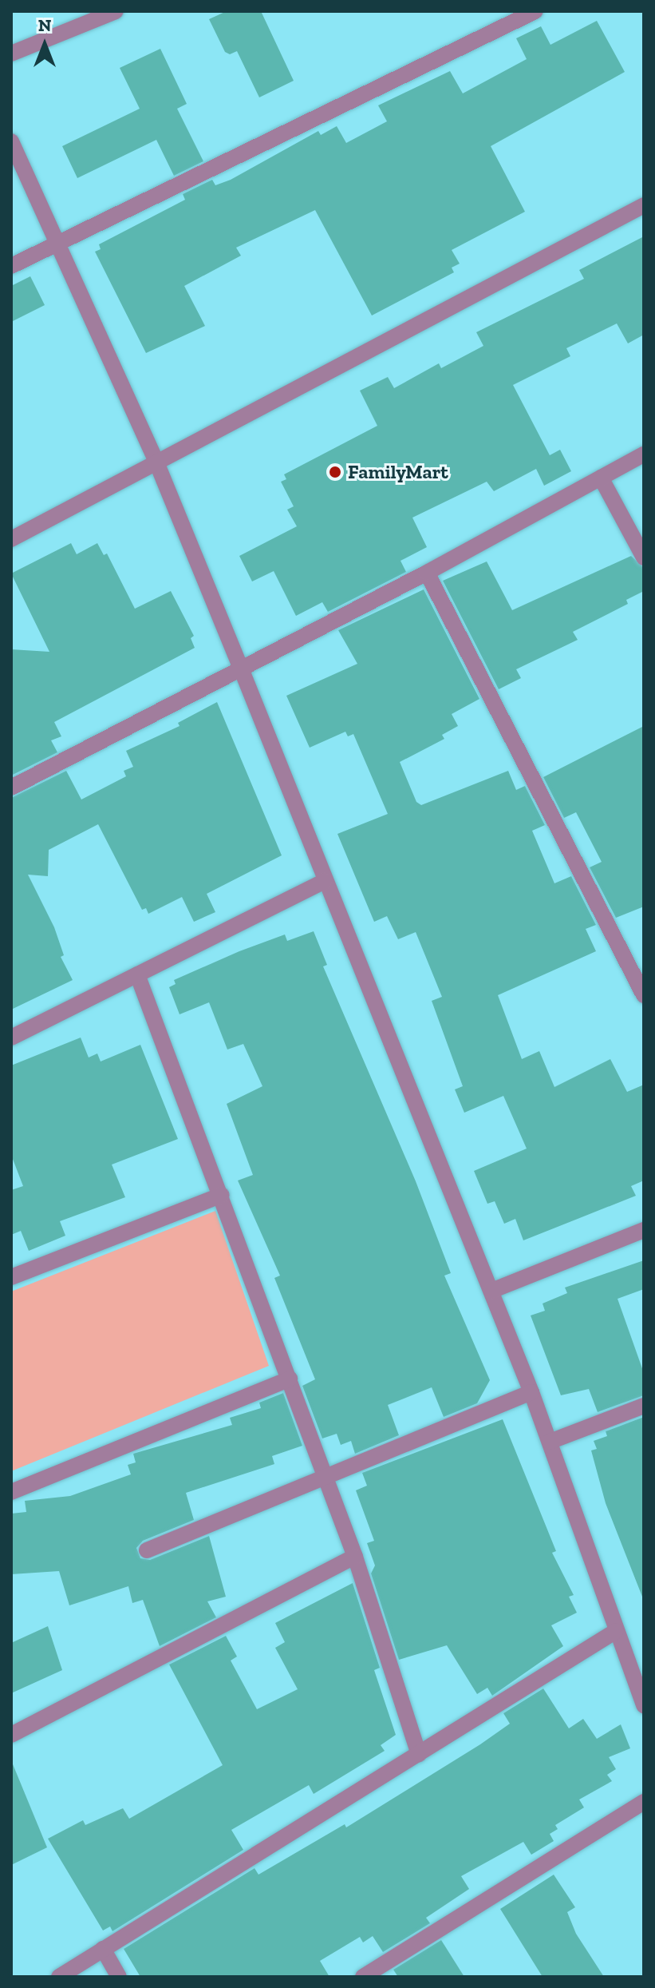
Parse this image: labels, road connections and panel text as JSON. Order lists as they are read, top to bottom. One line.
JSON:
{"places":["FamilyMart"],"north":"top"}
